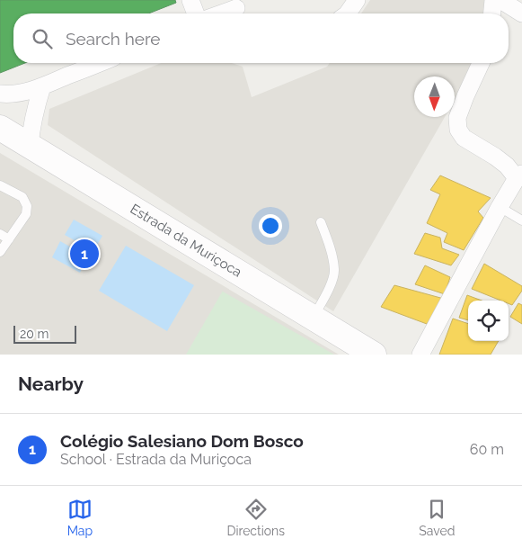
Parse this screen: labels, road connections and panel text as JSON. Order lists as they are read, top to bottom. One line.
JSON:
{"streets":{"street":["Estrada da Muriçoca"]},"scale_bar":"20 m","north":"bottom","page":{"search":"Search here","pins":"1","scale":"20 m","heading":"Nearby","list":[{"mark":"1","name":"Colégio Salesiano Dom Bosco","note":"School · Estrada da Muriçoca","value":"60 m"}],"nav":["Map","Directions","Saved"]}}
